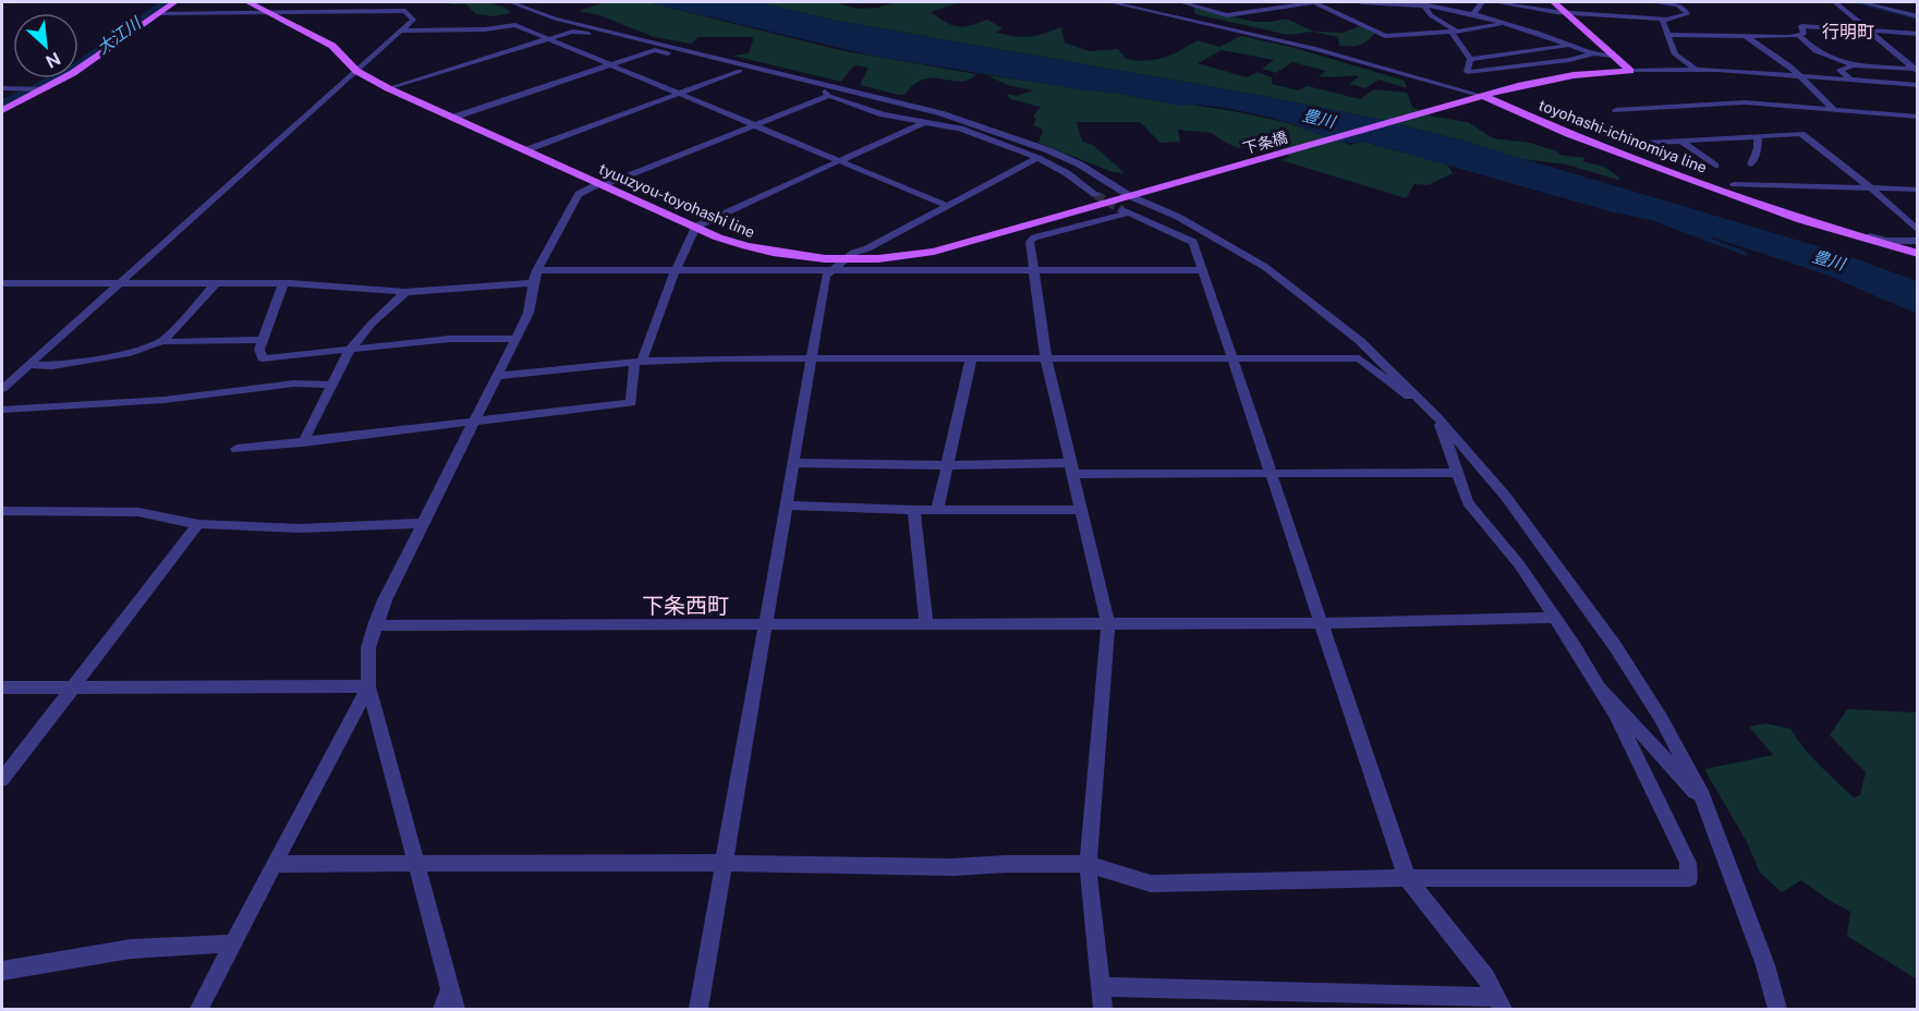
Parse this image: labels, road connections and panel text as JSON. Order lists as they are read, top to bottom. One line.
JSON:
{"streets":{"main road":["toyohashi-ichinomiya line","下条橋","tyuuzyou-toyohashi line"]},"crossings":[["toyohashi-ichinomiya line","下条橋"],["下条橋","tyuuzyou-toyohashi line"]],"districts":["行明町","下条西町"],"water":["大江川","豊川"],"north":"bottom right"}
